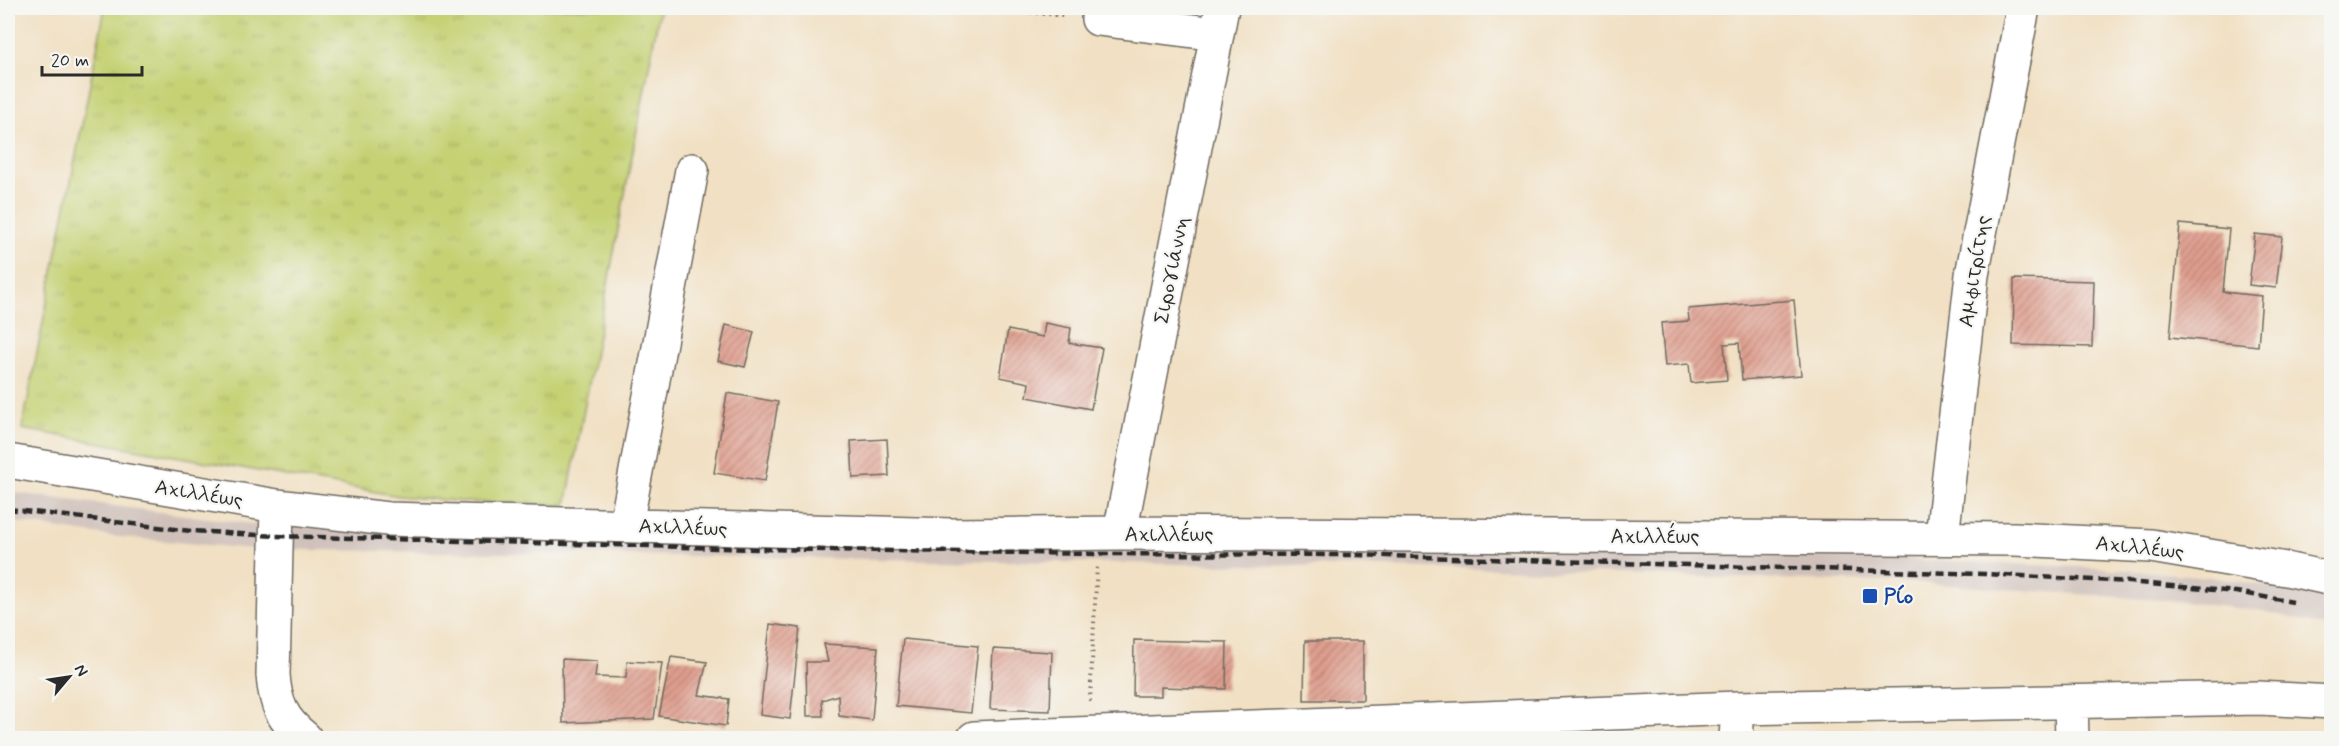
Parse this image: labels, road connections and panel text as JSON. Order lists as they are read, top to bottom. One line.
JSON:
{"streets":{"street":["Σιρογιάννη","Αμφιτρίτης","Αχιλλέως"]},"crossings":[["Σιρογιάννη","Αχιλλέως"],["Αμφιτρίτης","Αχιλλέως"]],"places":{"transit":["Ρίο"]},"scale_bar":"20 m","north":"top right"}
